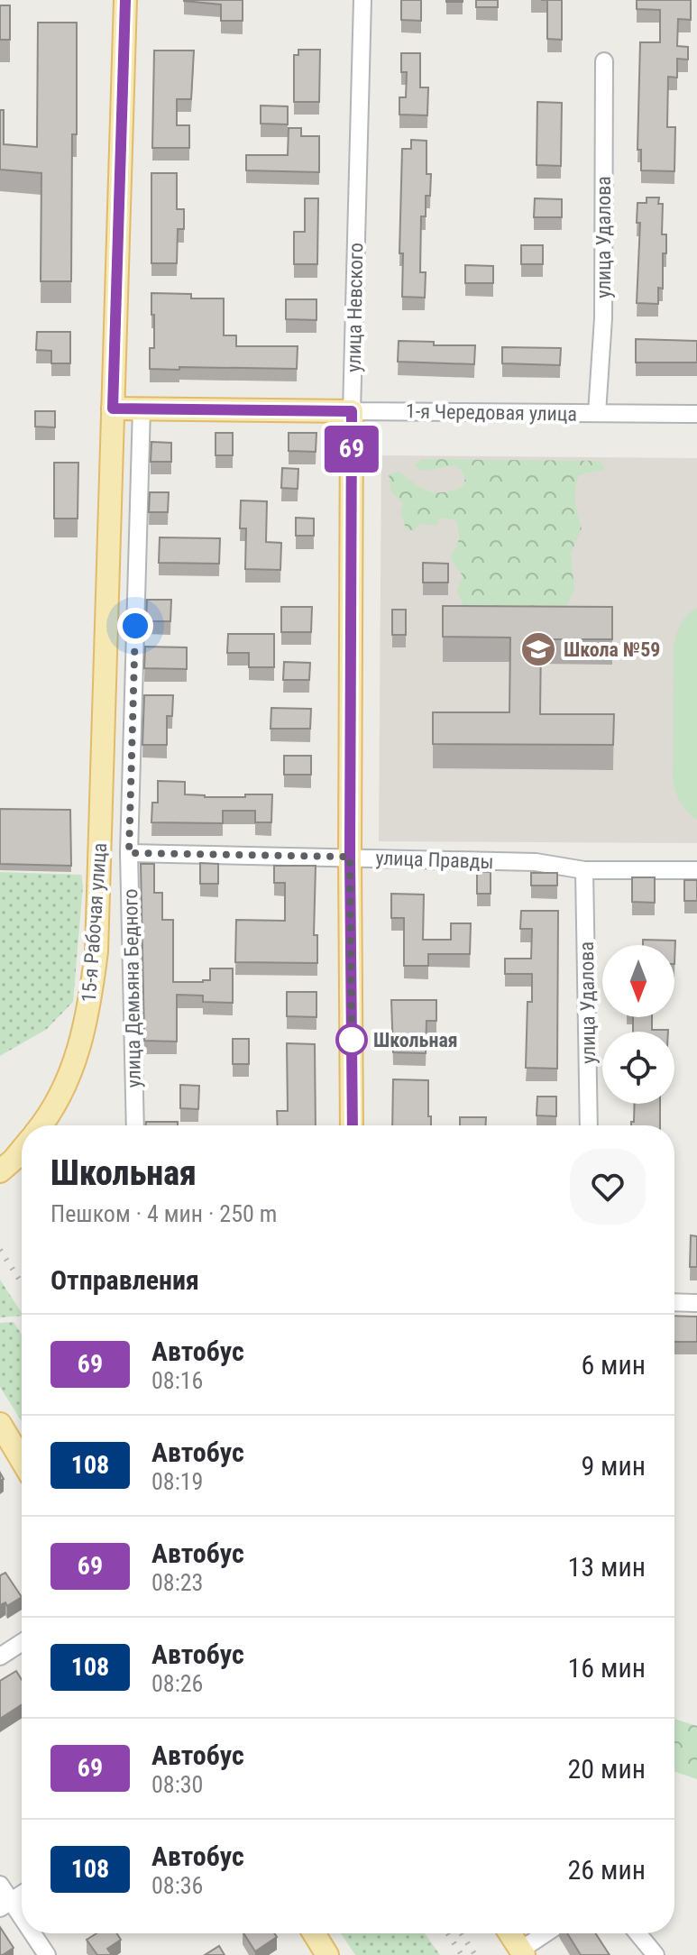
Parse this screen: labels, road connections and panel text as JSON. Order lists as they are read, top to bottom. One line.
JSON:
{"streets":{"main road":["улица Невского","1-я Чередовая улица","15-я Рабочая улица"],"street":["улица Удалова","улица Правды","улица Демьяна Бедного"]},"crossings":[["улица Удалова","1-я Чередовая улица"],["улица Удалова","улица Правды"],["улица Невского","1-я Чередовая улица"],["улица Невского","улица Правды"],["1-я Чередовая улица","15-я Рабочая улица"],["1-я Чередовая улица","улица Демьяна Бедного"],["улица Правды","улица Демьяна Бедного"]],"places":{"school or university":["Школа №59"],"other":["Школьная"]},"lines":["bus line 69"],"north":"bottom","page":{"on_map":"69","heading":[["Школьная","Пешком · 4 мин · 250 m"],"Отправления"],"list":[{"mark":"69","name":"Автобус","note":"08:16","value":"6 мин"},{"mark":"108","name":"Автобус","note":"08:19","value":"9 мин"},{"mark":"69","name":"Автобус","note":"08:23","value":"13 мин"},{"mark":"108","name":"Автобус","note":"08:26","value":"16 мин"},{"mark":"69","name":"Автобус","note":"08:30","value":"20 мин"},{"mark":"108","name":"Автобус","note":"08:36","value":"26 мин"}]}}
